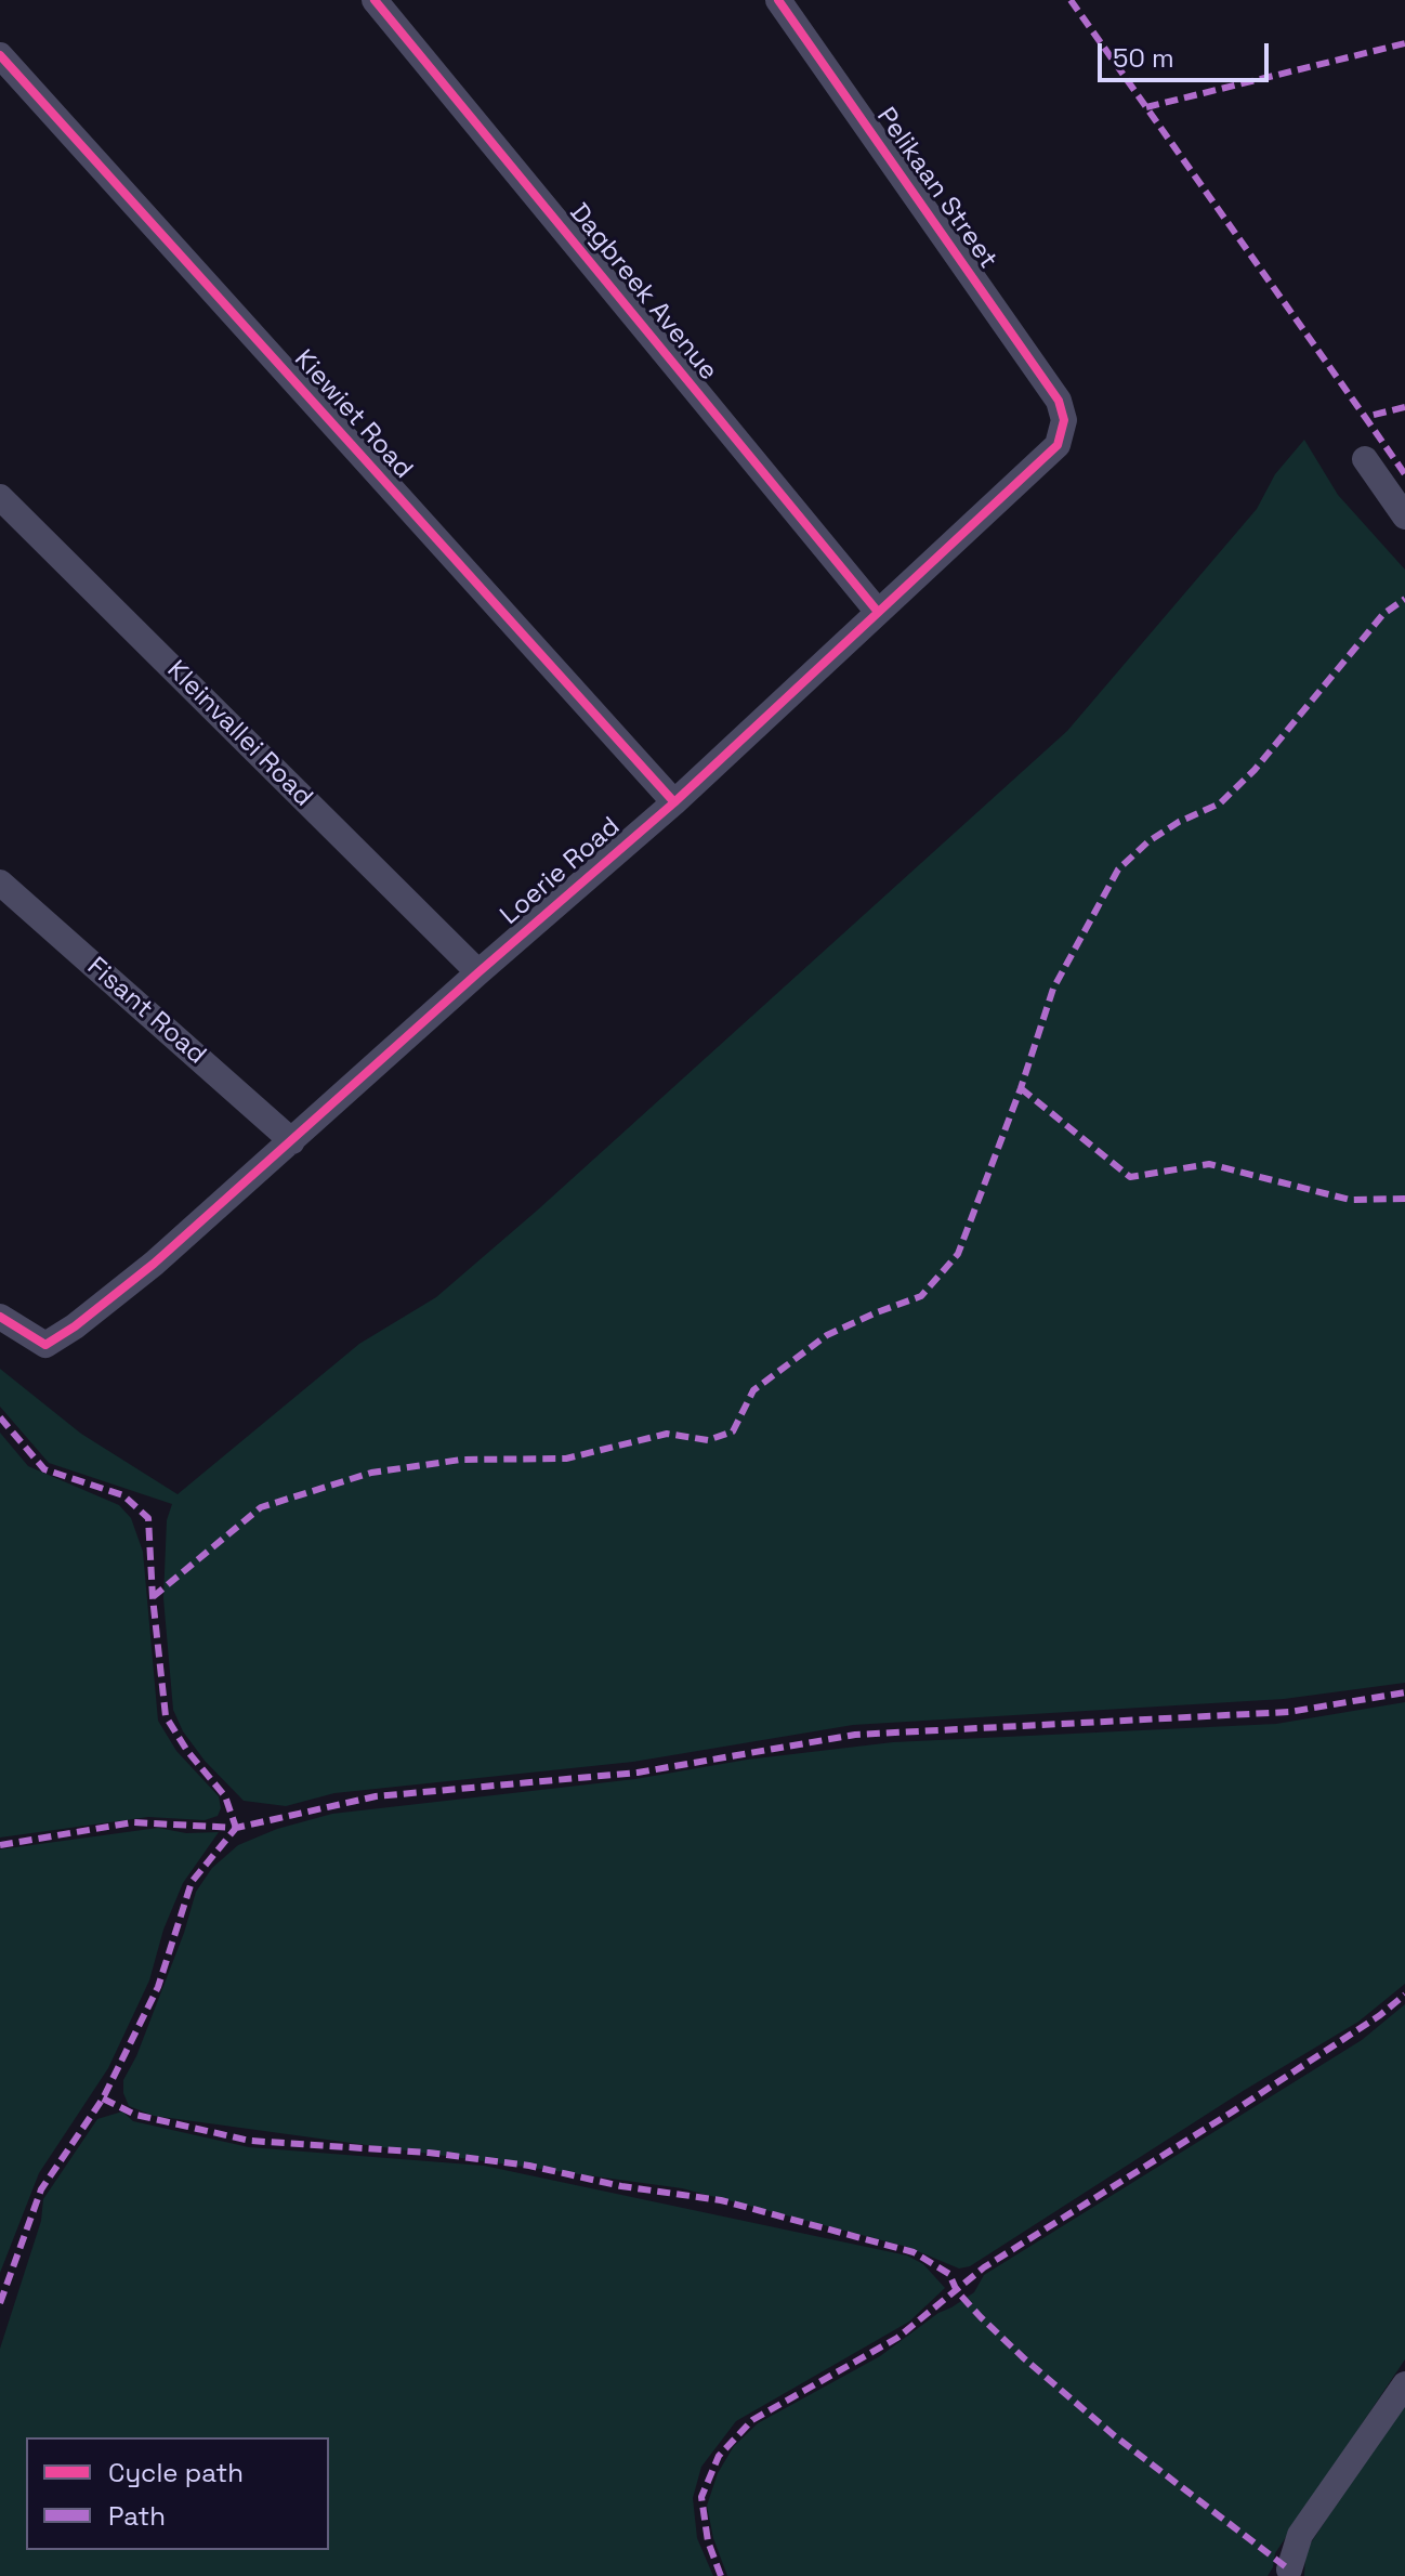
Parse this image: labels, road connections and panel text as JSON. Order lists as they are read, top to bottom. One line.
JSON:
{"streets":{"street":["Pelikaan Street","Dagbreek Avenue","Kiewiet Road","Kleinvallei Road","Loerie Road","Fisant Road"]},"crossings":[["Pelikaan Street","Loerie Road"],["Dagbreek Avenue","Loerie Road"],["Kiewiet Road","Loerie Road"],["Kleinvallei Road","Loerie Road"],["Loerie Road","Fisant Road"]],"legend":["Cycle path","Path"],"scale_bar":"50 m"}
